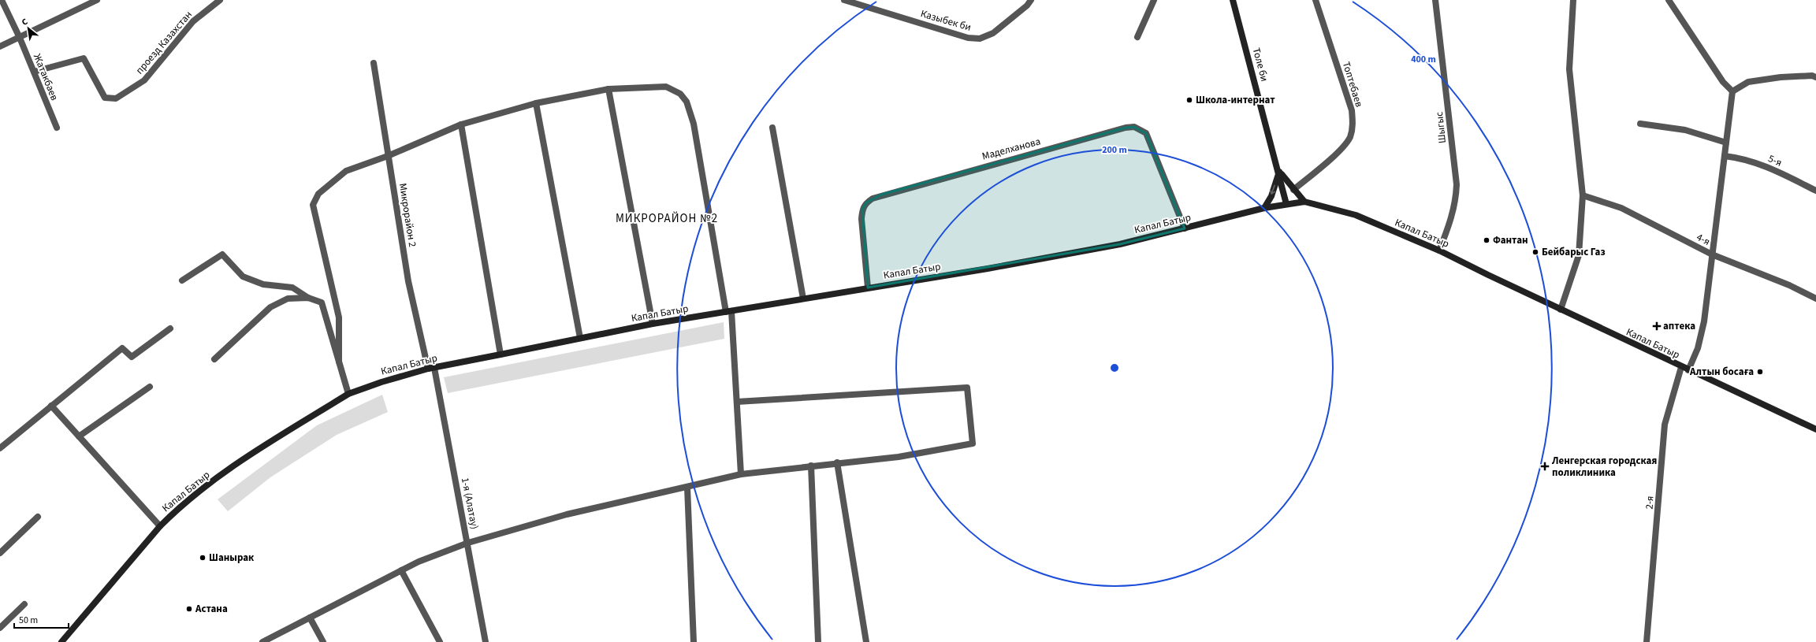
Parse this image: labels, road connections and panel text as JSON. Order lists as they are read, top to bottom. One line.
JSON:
{"streets":{"main road":["Толе би","Капал Батыр"],"street":["Казыбек би","проезд Казахстан","Жатакбаев","Топтебаев","Шыгыс","Маделханова","5-я","Микрорайон 2","4-я","2-я","1-я (Алатау)"]},"crossings":[["проезд Казахстан","Жатакбаев"],["Толе би","Капал Батыр"],["Шыгыс","Капал Батыр"],["Маделханова","Капал Батыр"],["Микрорайон 2","Капал Батыр"],["Микрорайон 2","1-я (Алатау)"],["Капал Батыр","2-я"],["Капал Батыр","1-я (Алатау)"]],"districts":["МИКРОРАЙОН №2"],"places":{"other":["Школа-интернат","Фантан","Бейбарыс Газ","Алтын босаға","Шанырак","Астана"],"health":["аптека","Ленгерская городская поликлиника"]},"scale_bar":"50 m","north":"top left","rings":["400 m","200 m"]}
